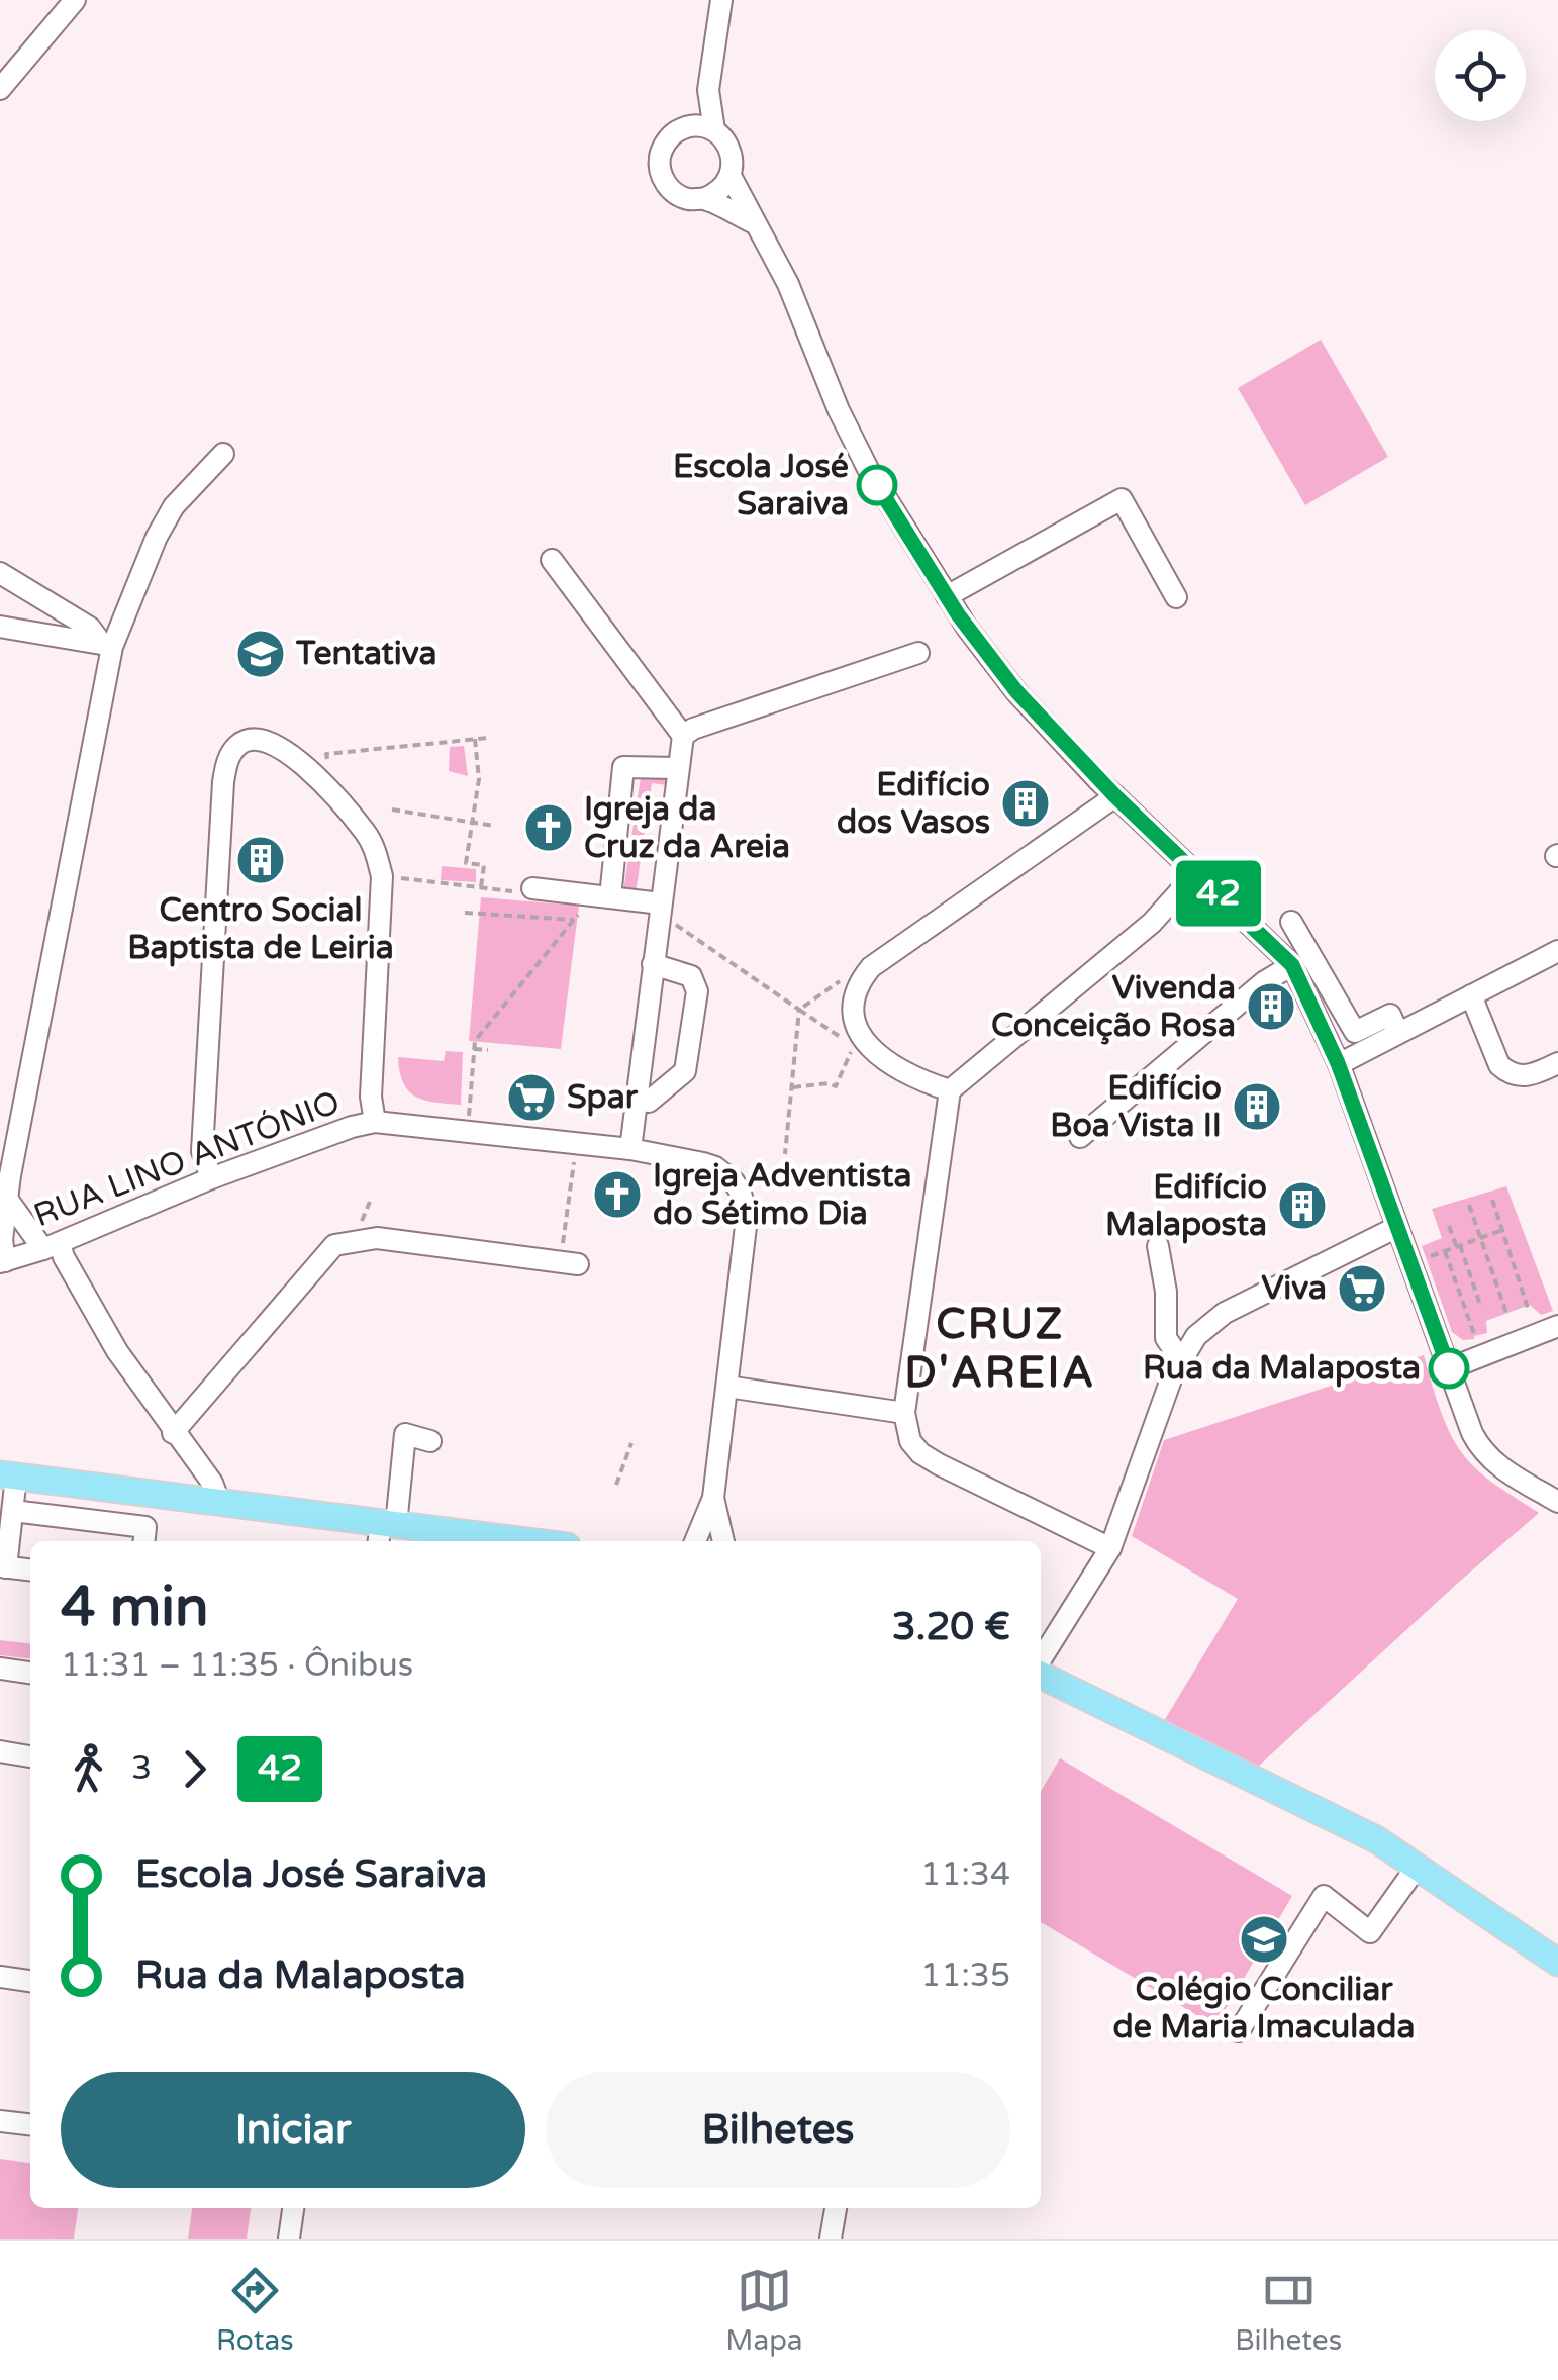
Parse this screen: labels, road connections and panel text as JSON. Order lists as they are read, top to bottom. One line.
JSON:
{"streets":{"street":["RUA LINO ANTÓNIO"]},"districts":["CRUZ D'AREIA"],"places":{"other":["Escola José Saraiva","Rua da Malaposta"],"school or university":["Tentativa","Colégio Conciliar de Maria Imaculada"],"building":["Edifício dos Vasos","Centro Social Baptista de Leiria","Vivenda Conceição Rosa","Edifício Boa Vista II","Edifício Malaposta"],"church":["Igreja da Cruz da Areia","Igreja Adventista do Sétimo Dia"],"supermarket":["Spar","Viva"]},"lines":["bus line 42"],"page":{"on_map":"42","heading":["4 min","11:31 – 11:35 · Ônibus","3.20 €"],"legs":["3","42"],"list":[{"name":"Escola José Saraiva","value":"11:34"},{"name":"Rua da Malaposta","value":"11:35"}],"buttons":["Iniciar","Bilhetes"],"tabs":["Rotas","Mapa","Bilhetes"]}}
